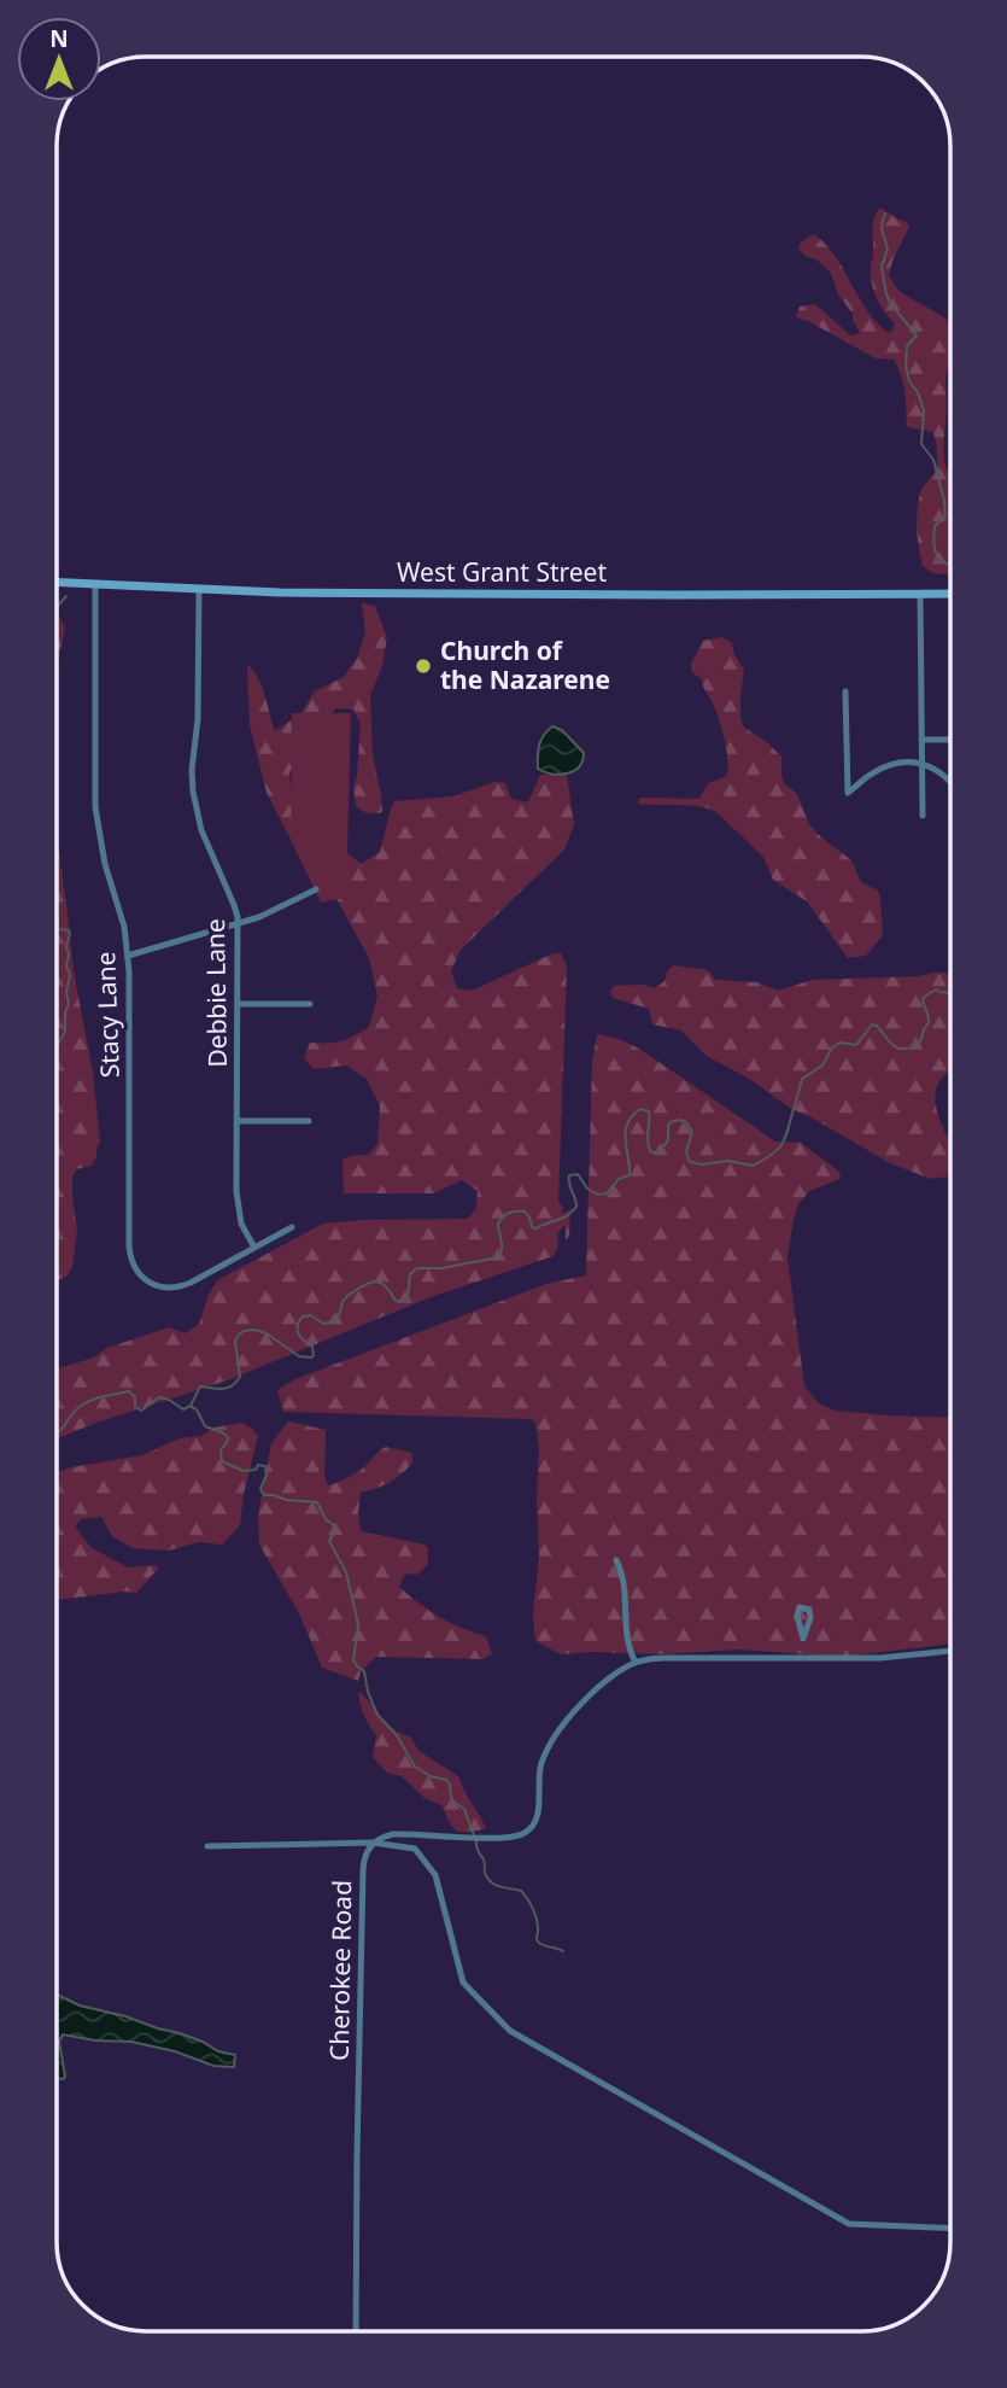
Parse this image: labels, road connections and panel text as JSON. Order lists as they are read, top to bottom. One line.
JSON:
{"streets":{"main road":["West Grant Street"],"street":["Debbie Lane","Stacy Lane","Cherokee Road"]},"crossings":[["West Grant Street","Debbie Lane"],["West Grant Street","Stacy Lane"],["Debbie Lane","Stacy Lane"]],"places":["Church of the Nazarene"],"north":"top"}
